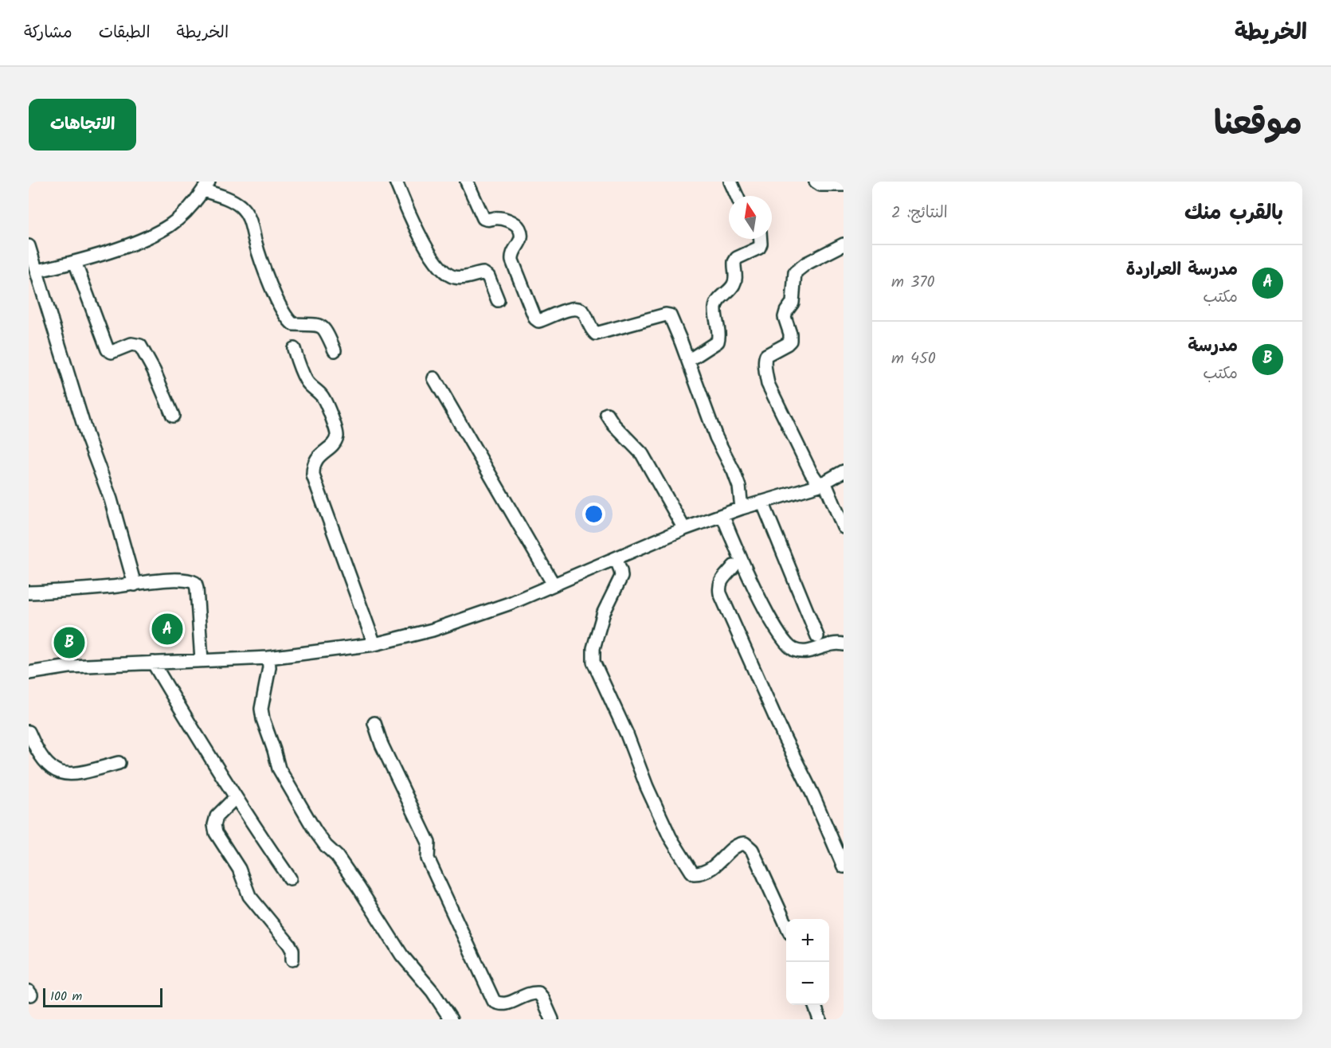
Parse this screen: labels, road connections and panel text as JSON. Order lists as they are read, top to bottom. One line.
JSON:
{"scale_bar":"100 m","north":"top","page":{"header":"الخريطة","nav":["الخريطة","الطبقات","مشاركة"],"title":"موقعنا","buttons":"الاتجاهات","heading":["بالقرب منك","النتائج: 2"],"list":[{"mark":"A","name":"مدرسة العراردة","note":"مكتب","value":"370 m"},{"mark":"B","name":"مدرسة","note":"مكتب","value":"450 m"}],"pins":["A","B"],"map_buttons":["+","−"],"scale":"100 m"}}
